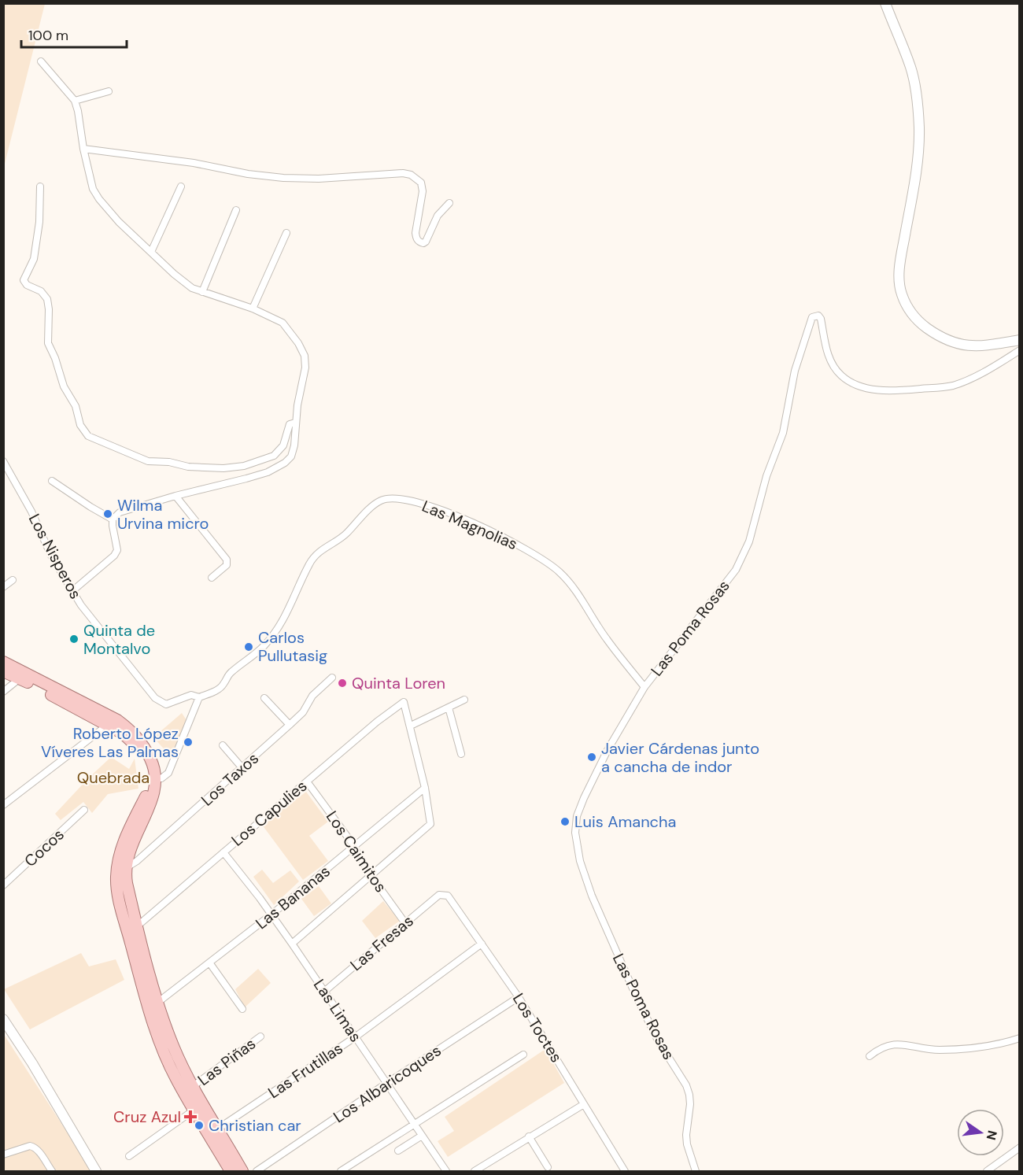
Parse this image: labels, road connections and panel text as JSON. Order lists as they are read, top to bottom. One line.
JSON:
{"streets":{"street":["Las Magnolias","Los Nisperos","Las Poma Rosas","Los Taxos","Los Capulies","Cocos","Los Caimitos","Las Bananas","Las Fresas","Las Limas","Los Toctes","Las Piñas","Las Frutillas","Los Albaricoques"]},"crossings":[["Las Magnolias","Los Nisperos"],["Las Magnolias","Las Poma Rosas"],["Los Capulies","Los Caimitos"],["Los Capulies","Las Limas"],["Los Caimitos","Las Bananas"],["Los Caimitos","Las Fresas"],["Las Bananas","Las Limas"],["Las Fresas","Las Limas"],["Las Fresas","Los Toctes"],["Las Limas","Las Frutillas"],["Las Limas","Los Albaricoques"],["Los Toctes","Las Frutillas"],["Los Toctes","Los Albaricoques"]],"parks":["Quebrada"],"places":{"other":["Wilma Urvina micro","Quinta de Montalvo","Carlos Pullutasig","Quinta Loren","Roberto López Víveres Las Palmas","Javier Cárdenas junto a cancha de indor","Luis Amancha","Christian car"],"health":["Cruz Azul"]},"scale_bar":"100 m","north":"right"}
